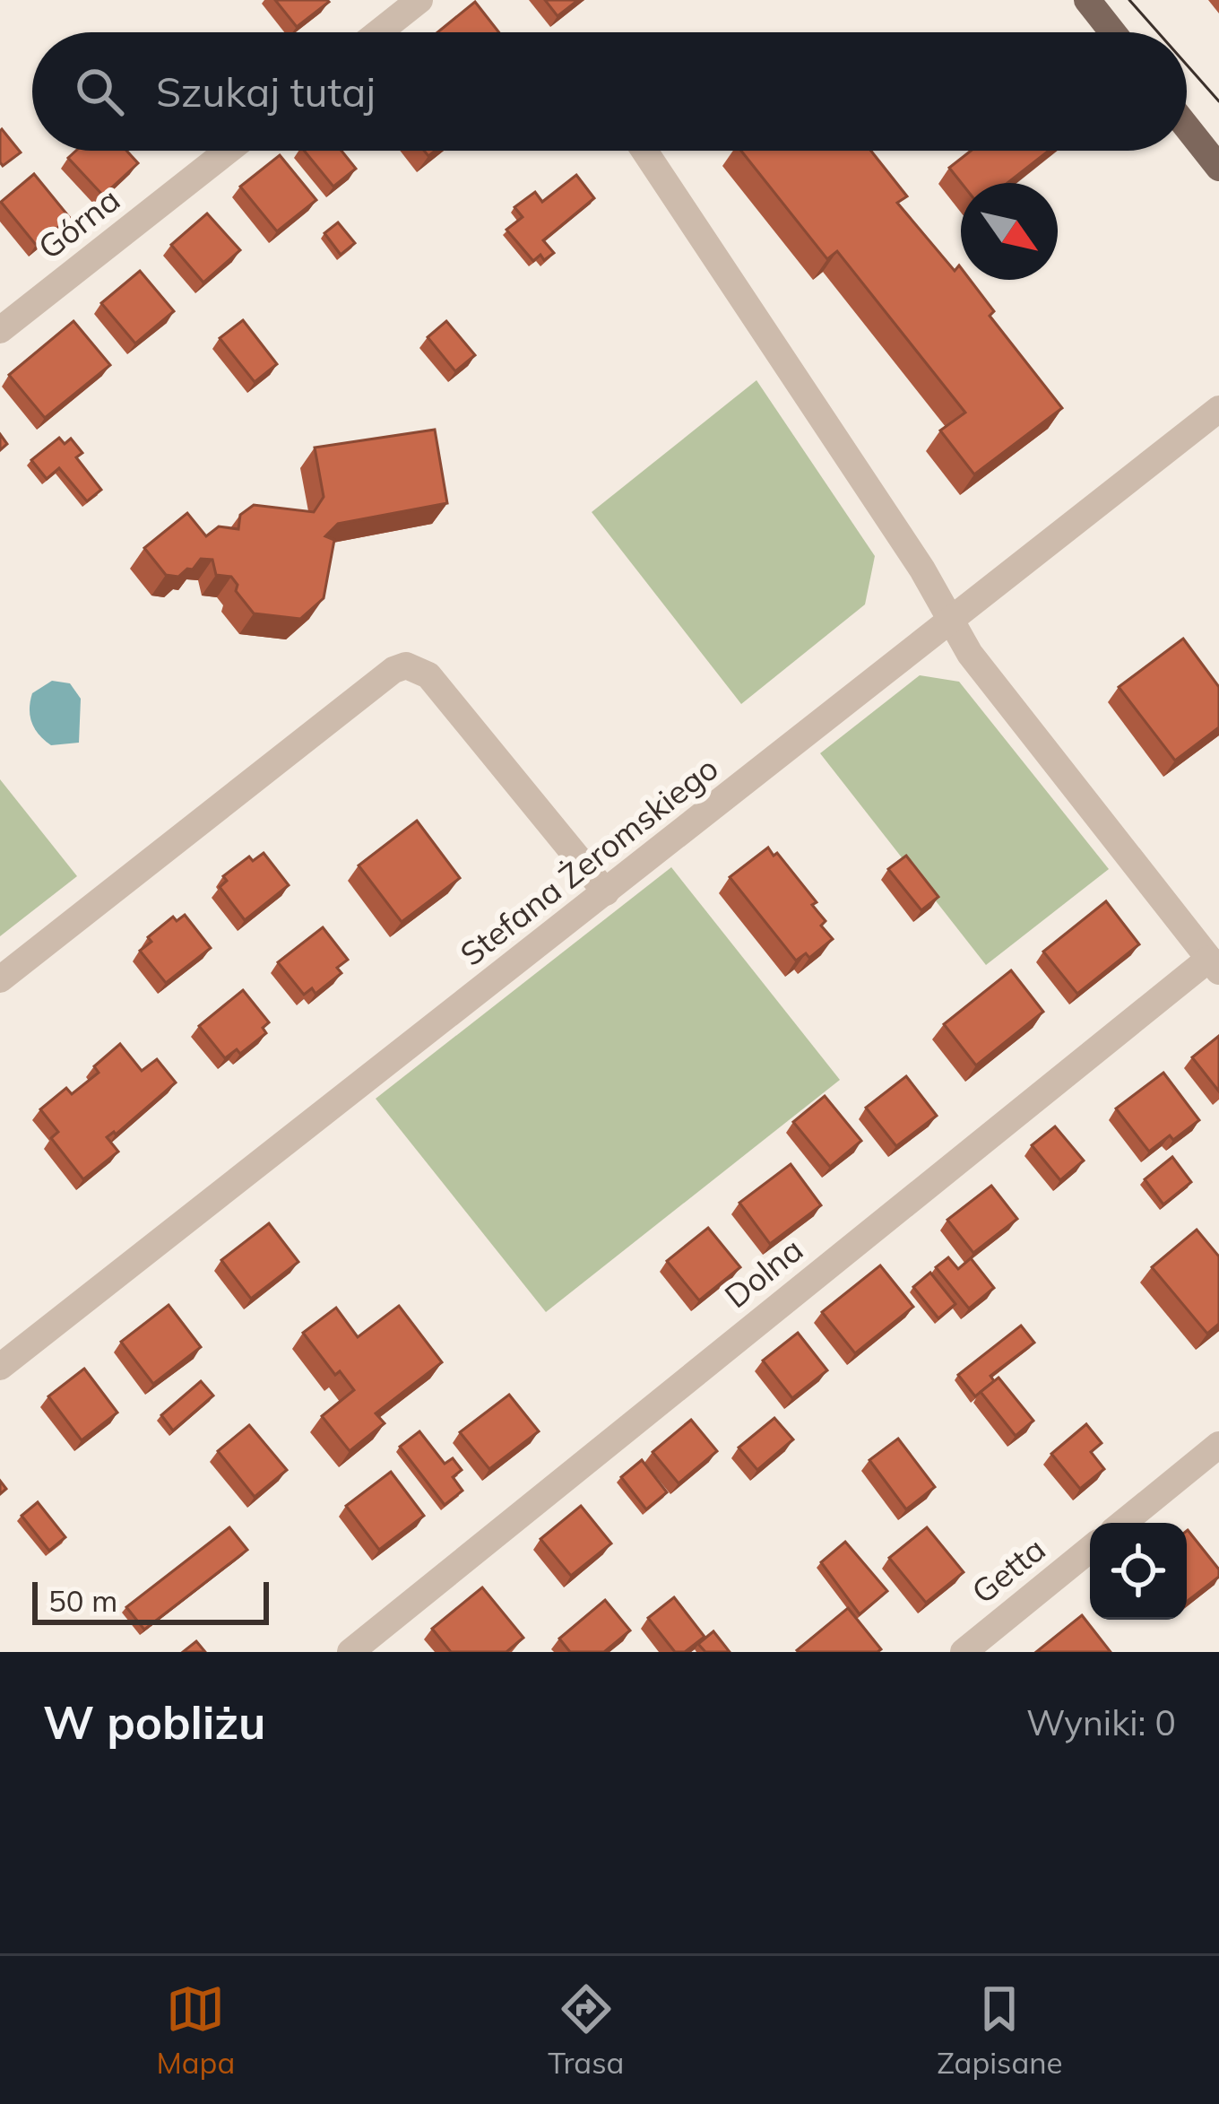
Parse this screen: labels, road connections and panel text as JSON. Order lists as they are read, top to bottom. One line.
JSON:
{"streets":{"street":["Górna","Stefana Żeromskiego","Dolna","Getta"]},"scale_bar":"50 m","north":"bottom right","page":{"search":"Szukaj tutaj","scale":"50 m","heading":["W pobliżu","Wyniki: 0"],"nav":["Mapa","Trasa","Zapisane"]}}
